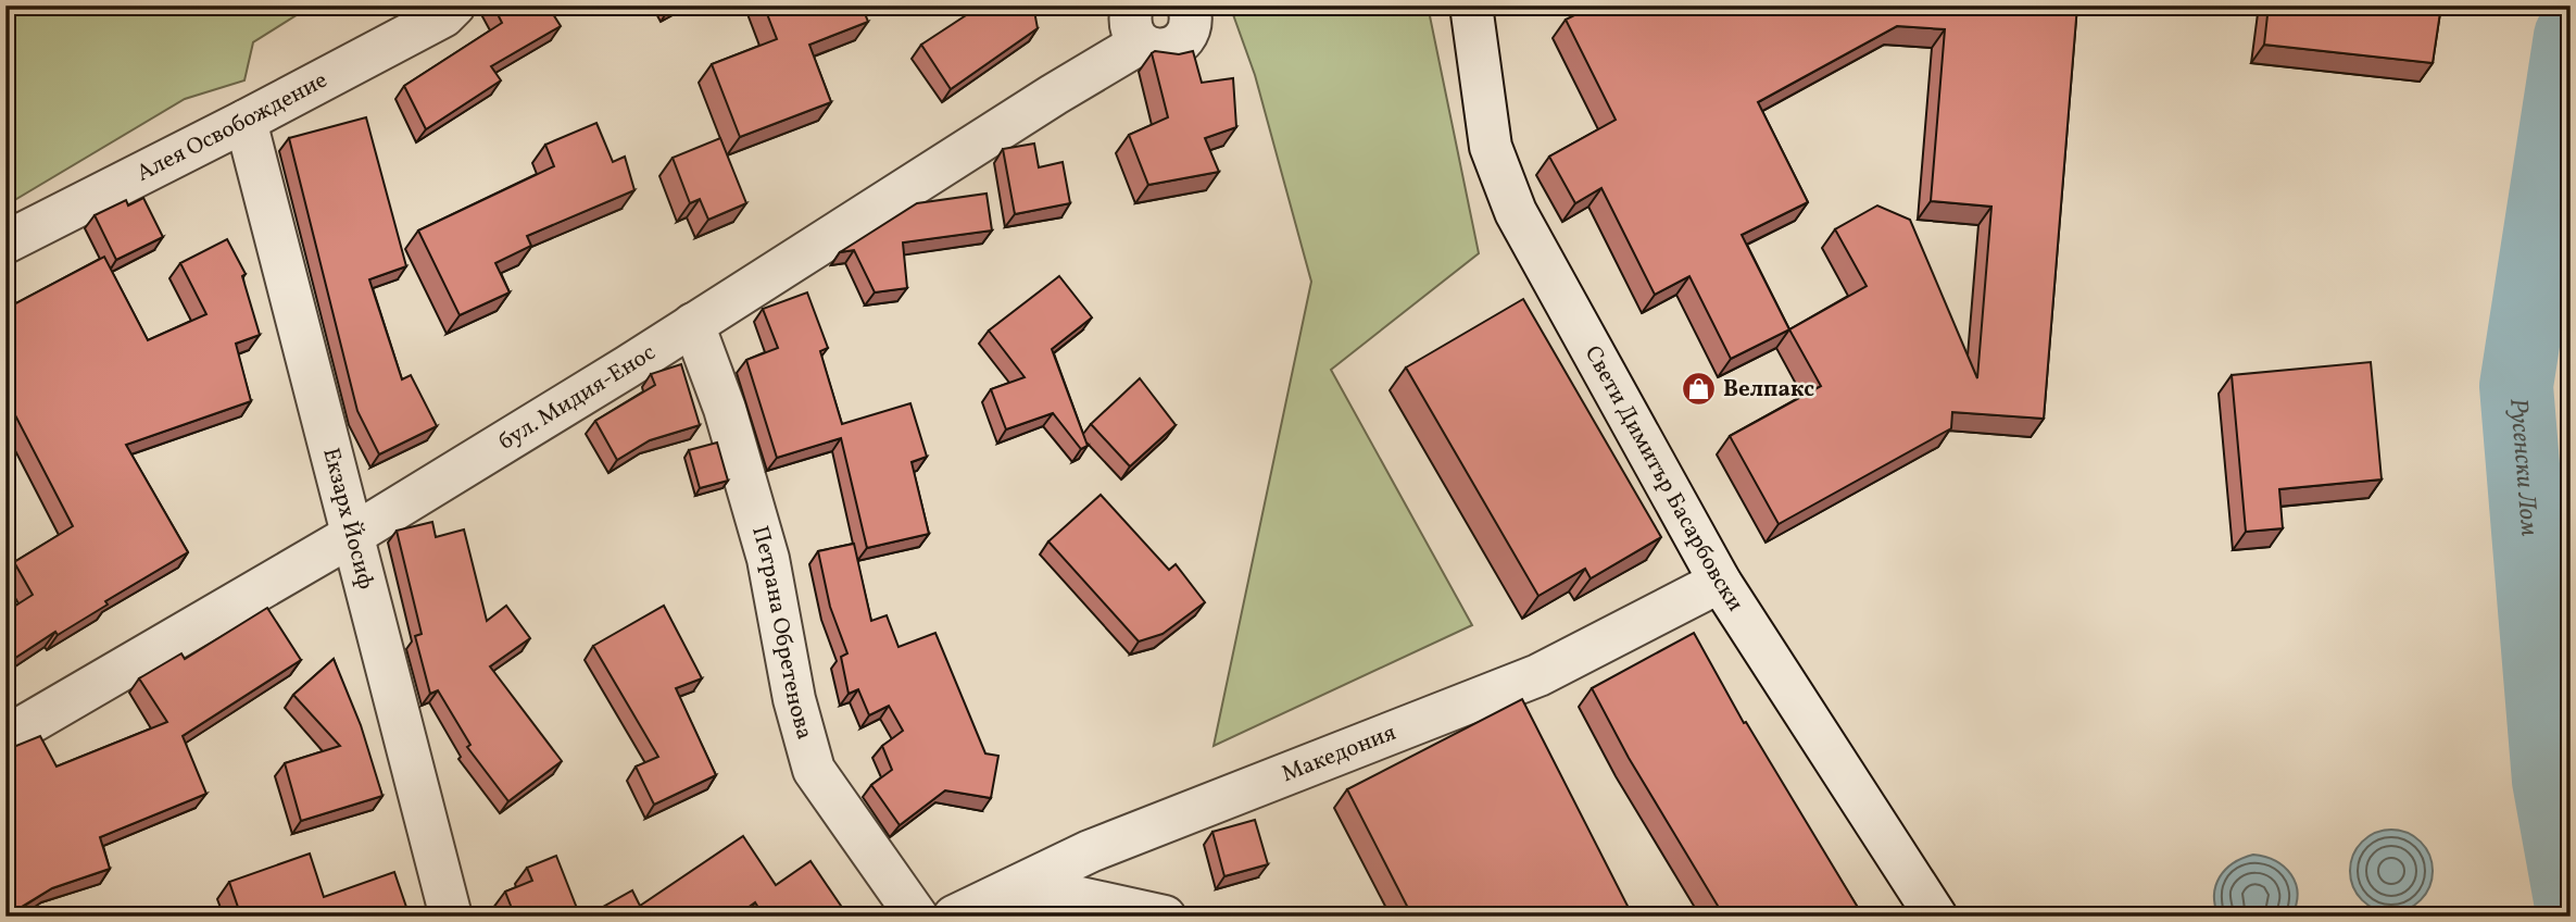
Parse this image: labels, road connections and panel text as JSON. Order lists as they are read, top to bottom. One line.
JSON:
{"streets":{"street":["Алея Освобождение","бул. Мидия-Енос","Свети Димитър Басарбовски","Екзарх Йосиф","Петрана Обретенова","Македония"]},"crossings":[["Алея Освобождение","Екзарх Йосиф"],["бул. Мидия-Енос","Екзарх Йосиф"],["бул. Мидия-Енос","Петрана Обретенова"],["Свети Димитър Басарбовски","Македония"]],"water":["Русенски Лом"],"places":{"shop":["Велпакс"]}}
